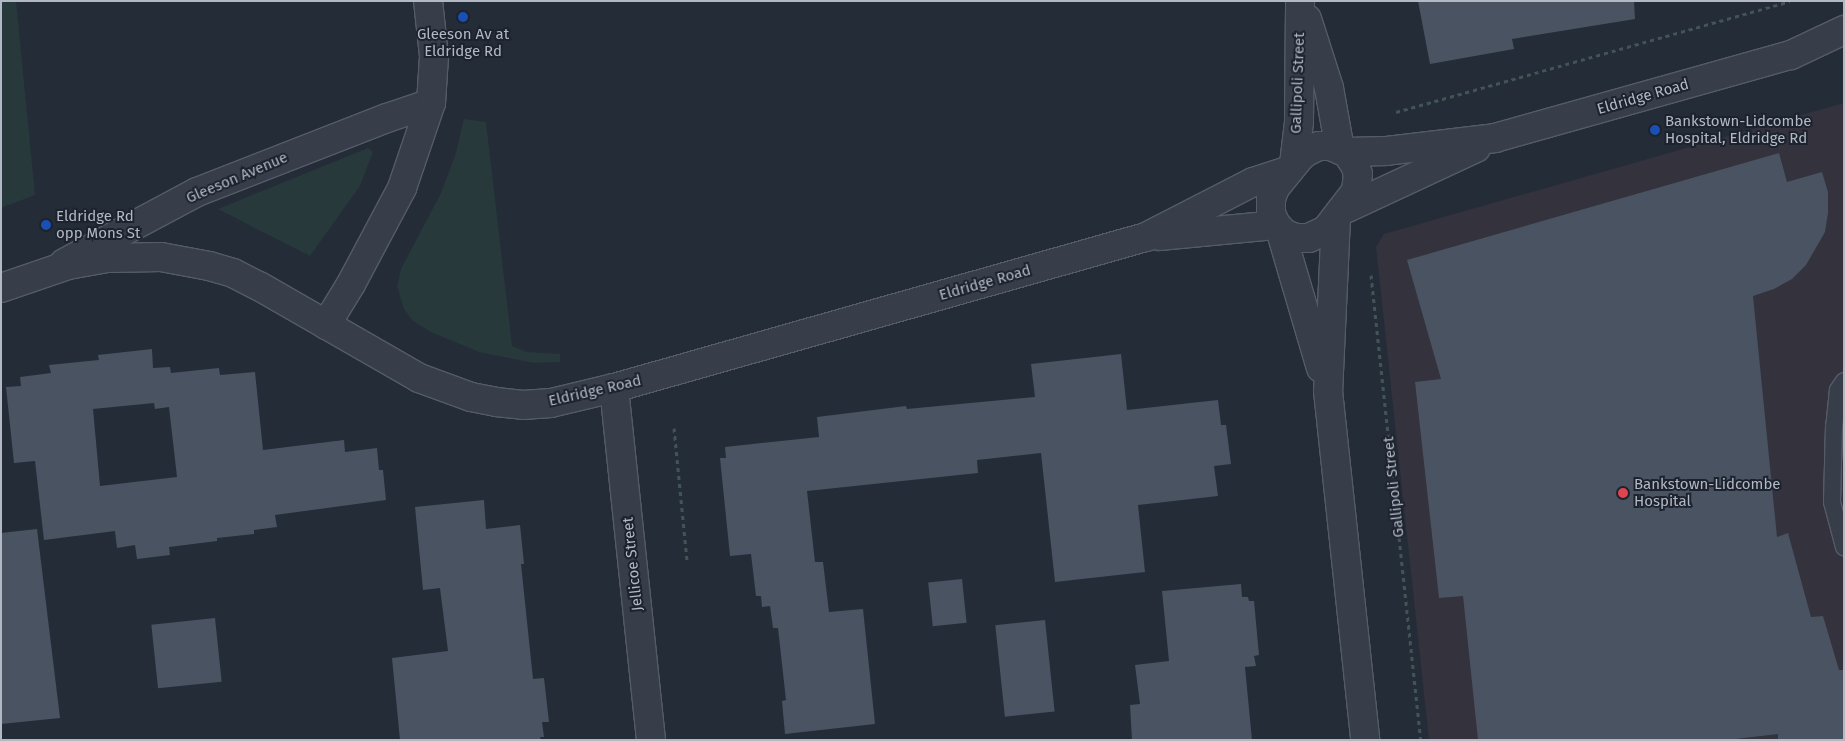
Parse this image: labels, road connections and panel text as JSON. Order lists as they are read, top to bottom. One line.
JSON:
{"streets":{"street":["Gallipoli Street","Eldridge Road","Gleeson Avenue","Jellicoe Street"]},"crossings":[["Gallipoli Street","Eldridge Road"],["Eldridge Road","Gleeson Avenue"],["Eldridge Road","Jellicoe Street"]],"places":["Gleeson Av at Eldridge Rd","Bankstown-Lidcombe Hospital, Eldridge Rd","Eldridge Rd opp Mons St","Bankstown-Lidcombe Hospital"]}
